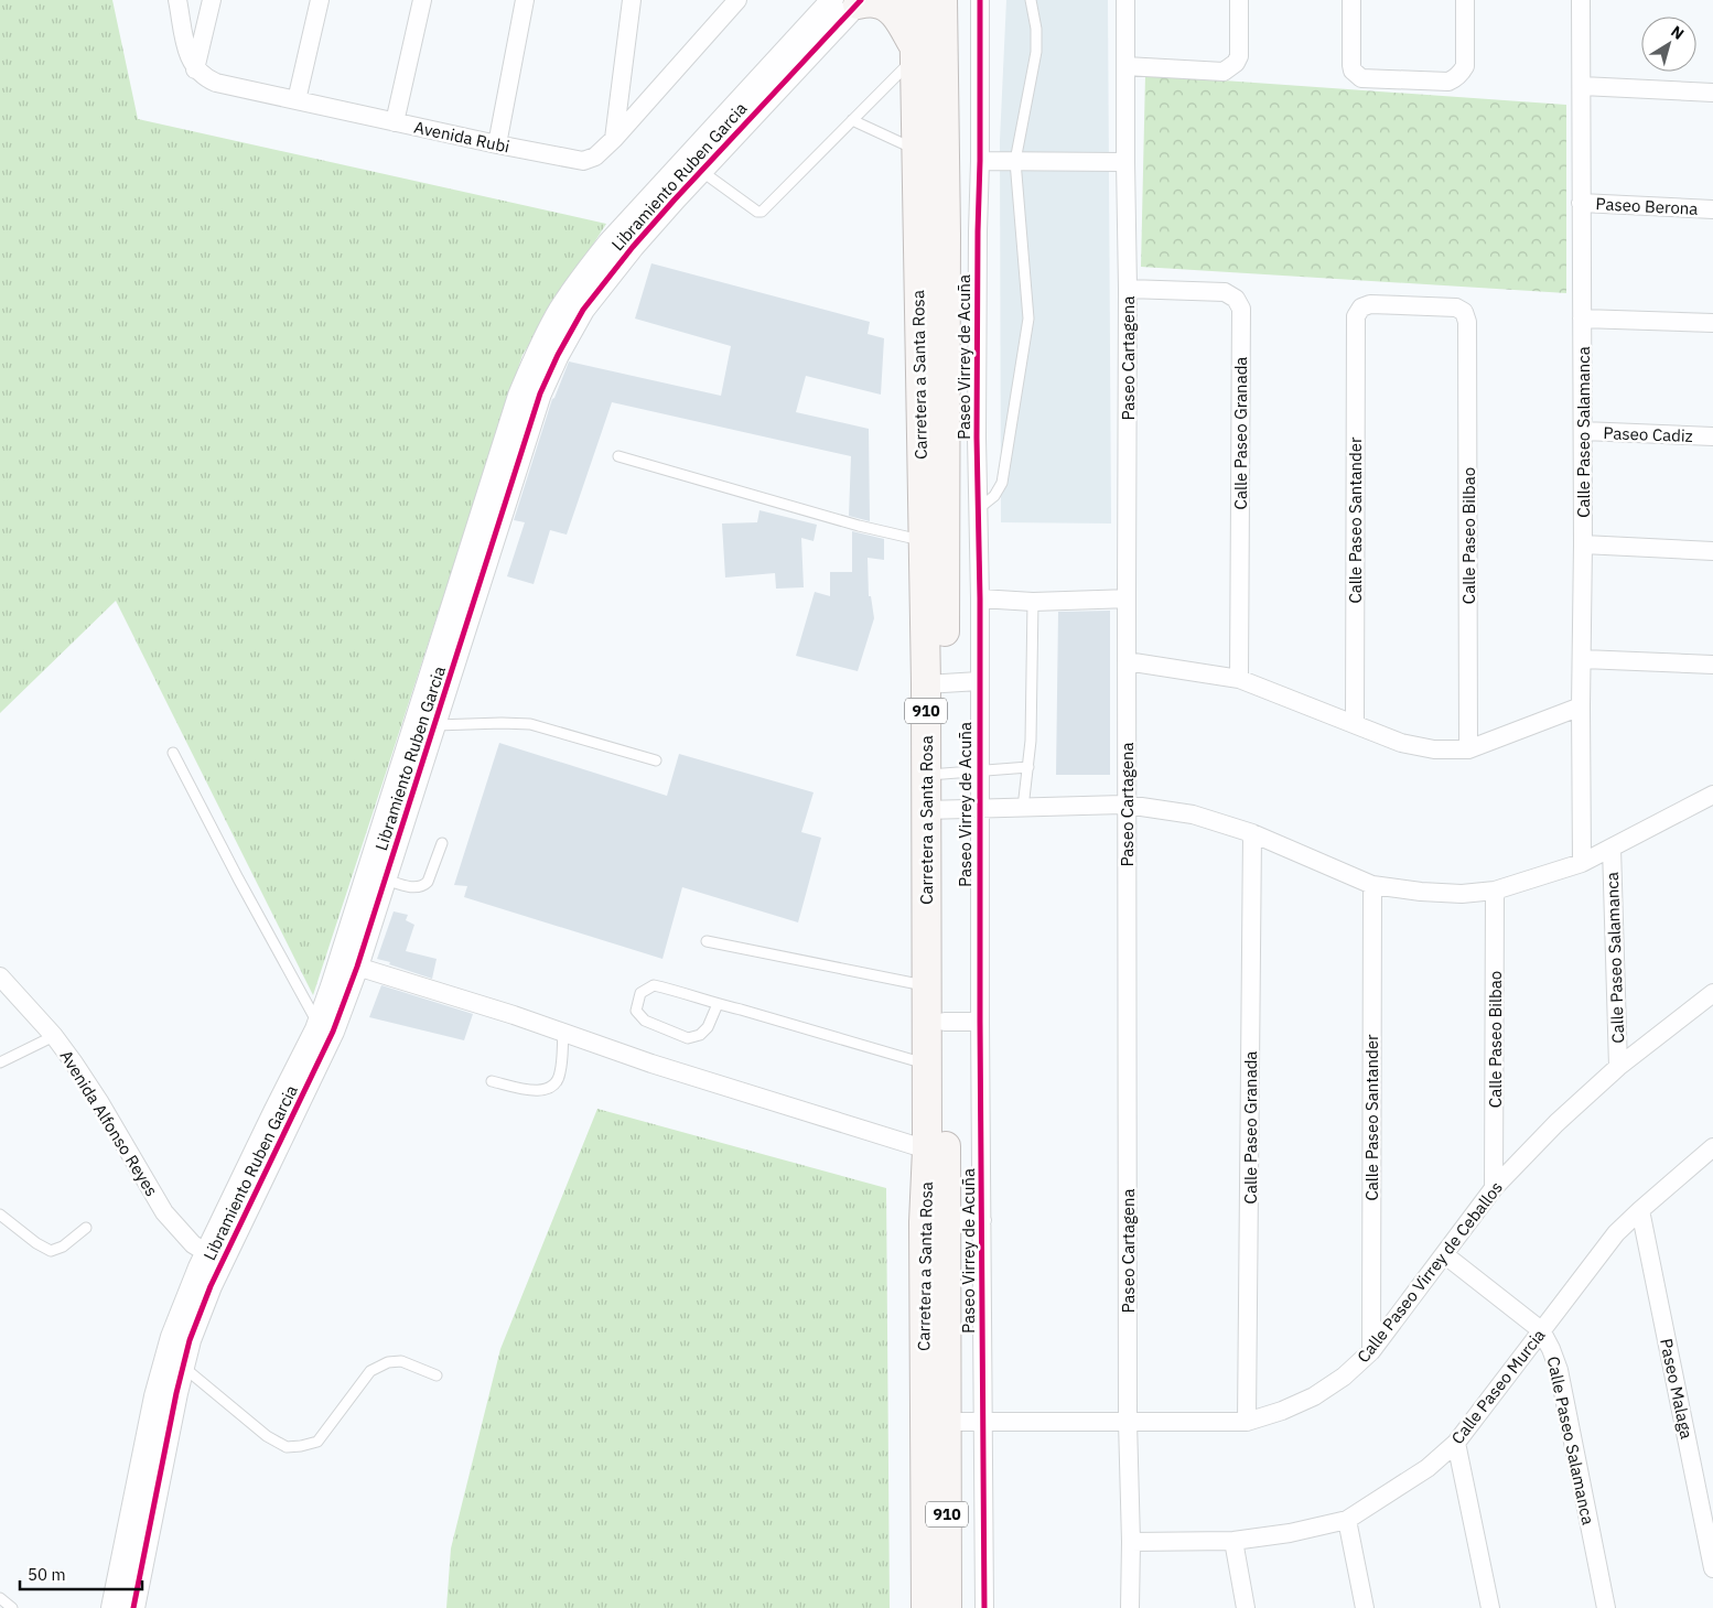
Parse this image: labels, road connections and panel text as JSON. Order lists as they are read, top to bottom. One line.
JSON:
{"streets":{"main road":["Carretera a Santa Rosa","910"],"street":["Avenida Rubi","Libramiento Ruben Garcia","Paseo Berona","Paseo Virrey de Acuña","Paseo Cartagena","Calle Paseo Salamanca","Calle Paseo Granada","Paseo Cadiz","Calle Paseo Santander","Calle Paseo Bilbao","Avenida Alfonso Reyes","Calle Paseo Virrey de Ceballos","Calle Paseo Murcia","Paseo Malaga"]},"crossings":[["Libramiento Ruben Garcia","Avenida Alfonso Reyes"],["Paseo Berona","Calle Paseo Salamanca"],["Paseo Virrey de Acuña","Calle Paseo Virrey de Ceballos"],["Paseo Cartagena","Calle Paseo Granada"],["Paseo Cartagena","Calle Paseo Virrey de Ceballos"],["Paseo Cartagena","Calle Paseo Murcia"],["Carretera a Santa Rosa","Calle Paseo Virrey de Ceballos"],["Calle Paseo Salamanca","Paseo Cadiz"],["Calle Paseo Salamanca","Calle Paseo Virrey de Ceballos"],["Calle Paseo Salamanca","Calle Paseo Murcia"],["Calle Paseo Granada","Calle Paseo Virrey de Ceballos"],["Calle Paseo Santander","Calle Paseo Bilbao"],["Calle Paseo Santander","Calle Paseo Virrey de Ceballos"],["Calle Paseo Bilbao","Calle Paseo Virrey de Ceballos"],["Calle Paseo Murcia","Paseo Malaga"]],"scale_bar":"50 m","north":"top right"}
